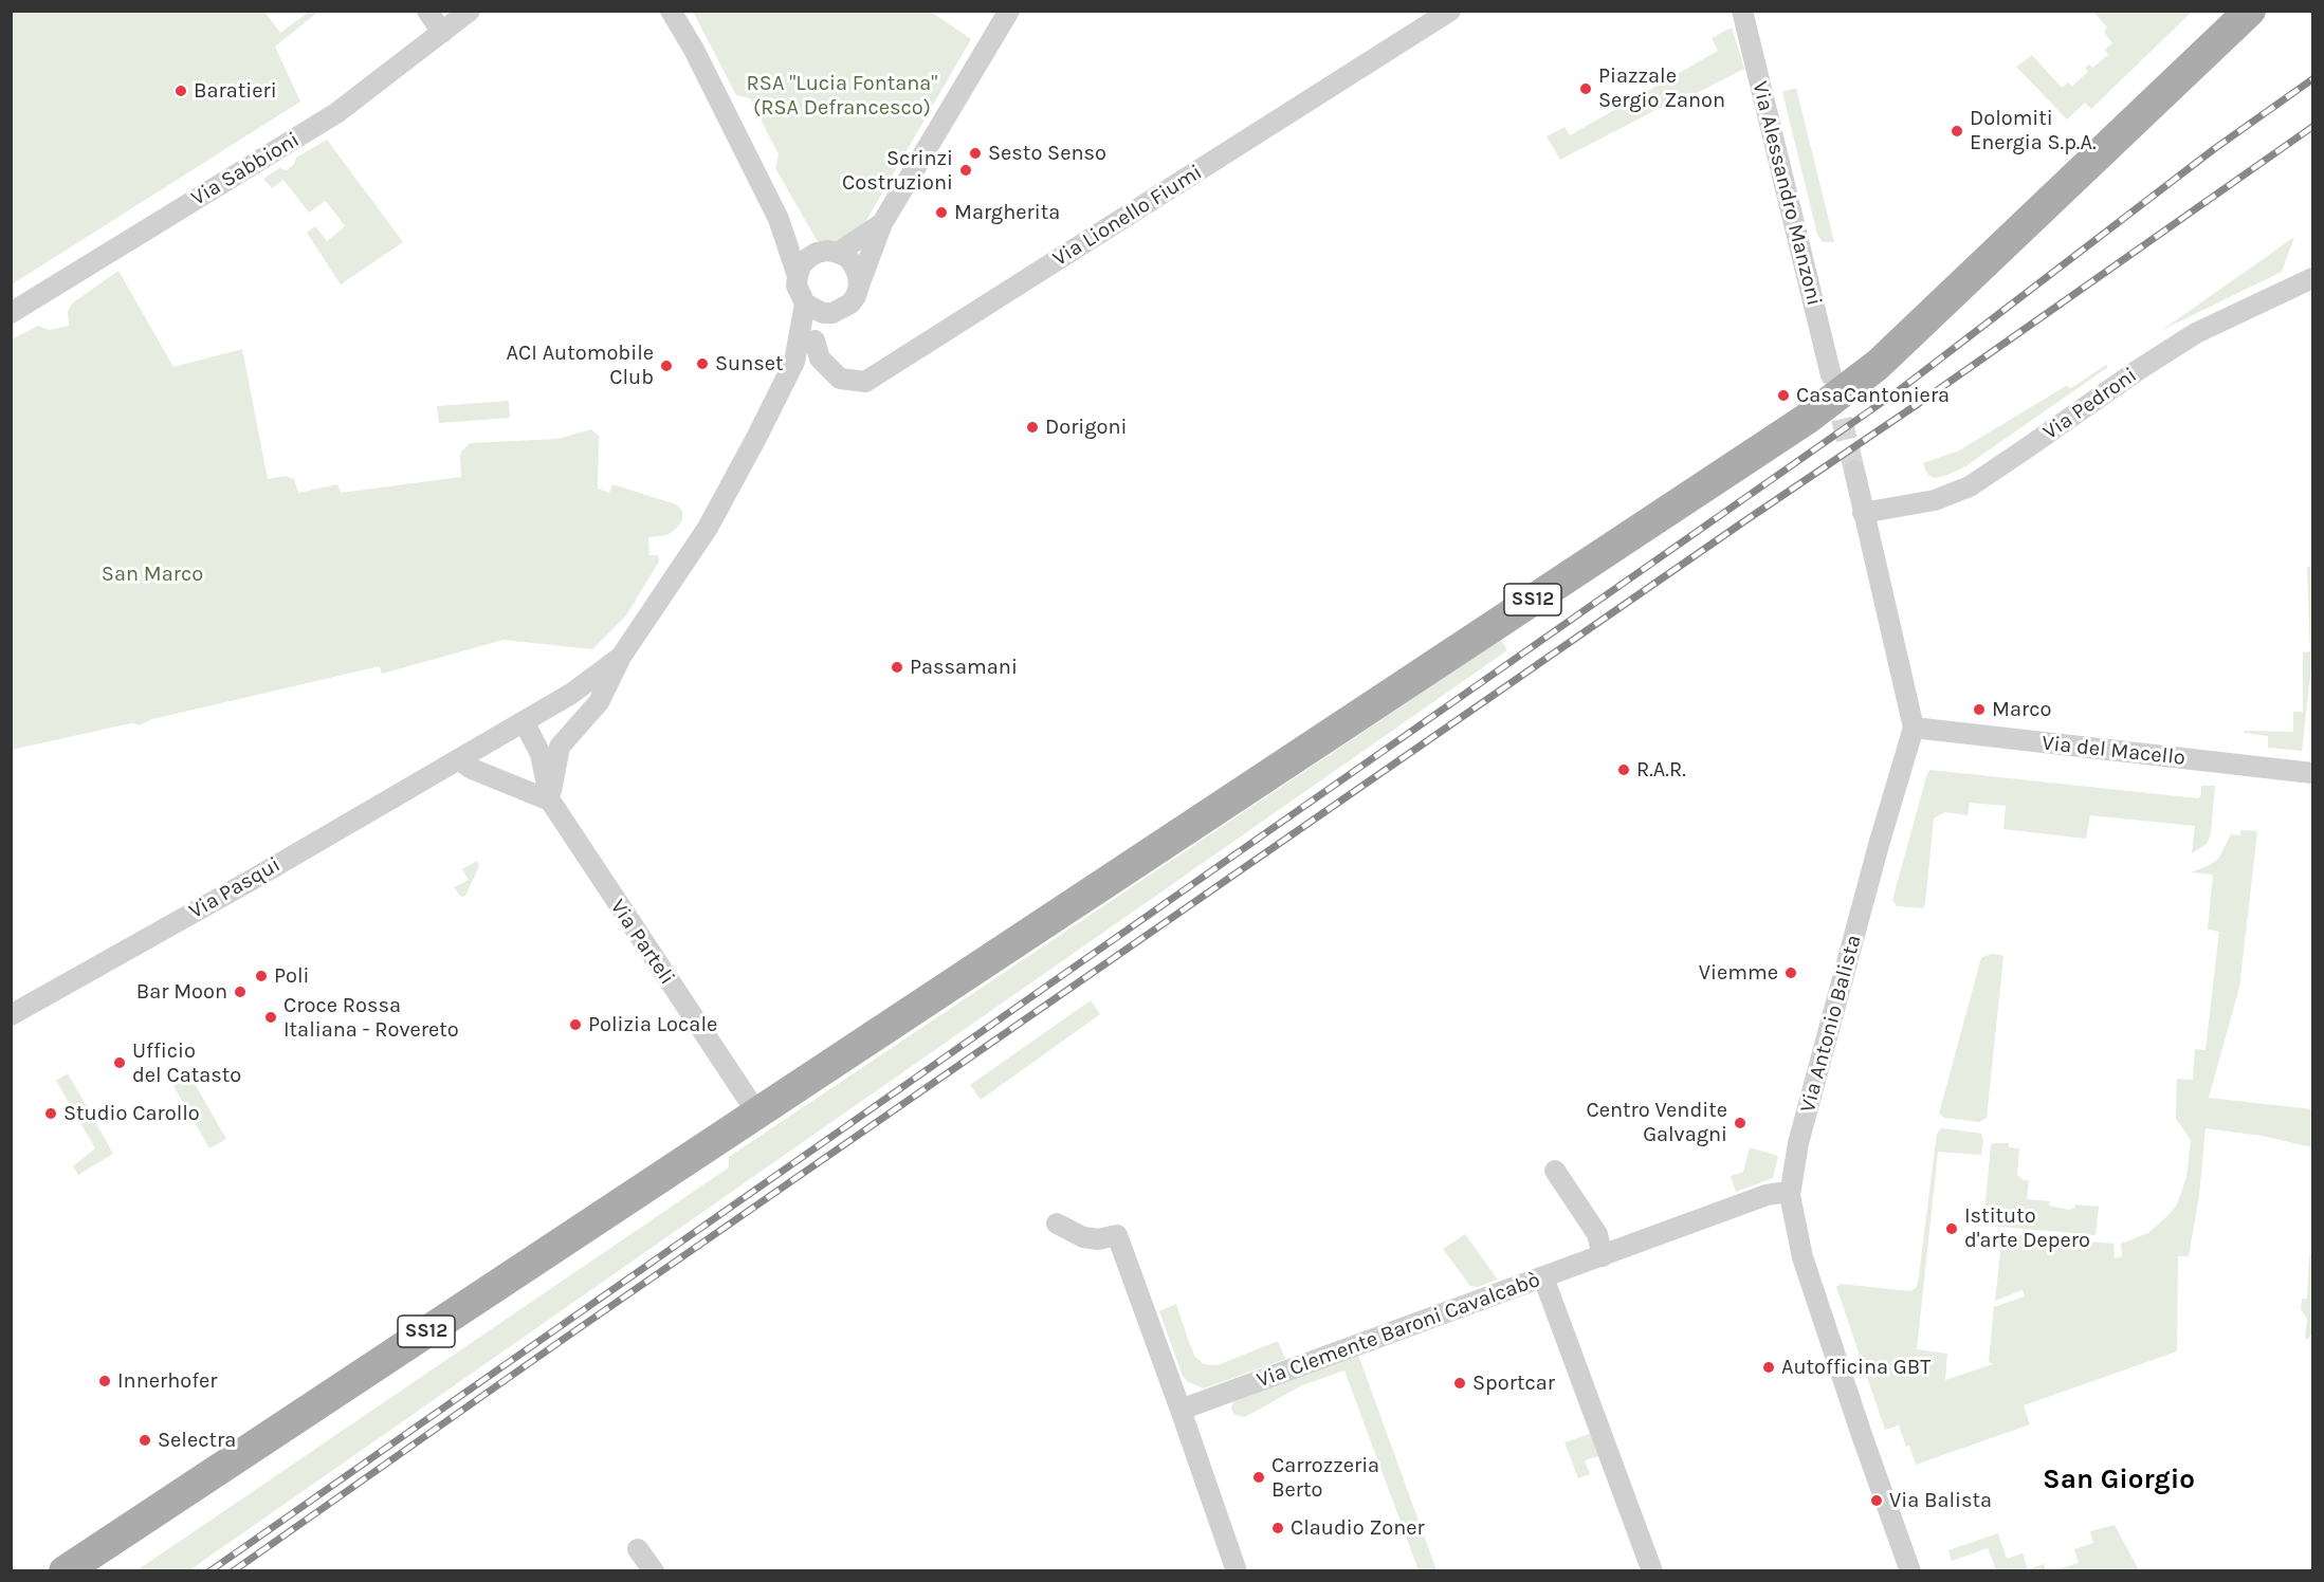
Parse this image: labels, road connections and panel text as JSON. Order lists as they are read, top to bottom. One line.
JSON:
{"streets":{"main road":["SS12"],"street":["Via Sabbioni","Via Alessandro Manzoni","Via Lionello Fiumi","Via Pedroni","Via del Macello","Via Pasqui","Via Parteli","Via Antonio Balista","Via Clemente Baroni Cavalcabò"]},"crossings":[["Via Pedroni","Via Antonio Balista"],["SS12","Via Parteli"],["Via del Macello","Via Antonio Balista"],["Via Antonio Balista","Via Clemente Baroni Cavalcabò"]],"districts":["San Giorgio"],"parks":["RSA \"Lucia Fontana\" (RSA Defrancesco)","San Marco"],"places":["Piazzale Sergio Zanon","Baratieri","Dolomiti Energia S.p.A.","Sesto Senso","Scrinzi Costruzioni","Margherita","Sunset","ACI Automobile Club","CasaCantoniera","Dorigoni","Passamani","Marco","R.A.R.","Viemme","Poli","Bar Moon","Croce Rossa Italiana - Rovereto","Polizia Locale","Ufficio del Catasto","Studio Carollo","Centro Vendite Galvagni","Istituto d'arte Depero","Autofficina GBT","Innerhofer","Sportcar","Selectra","Carrozzeria Berto","Via Balista","Claudio Zoner"]}
